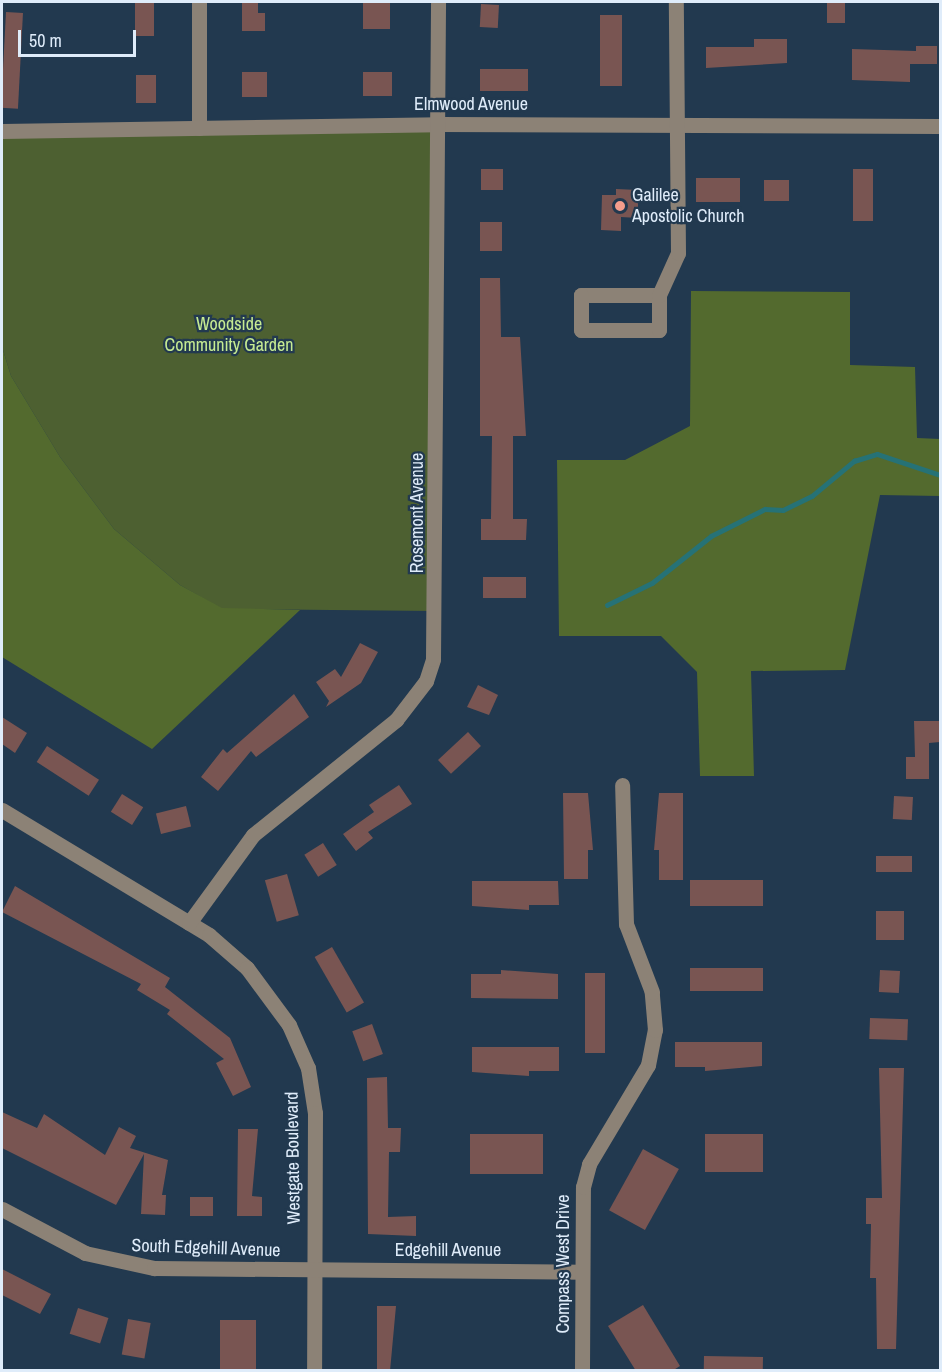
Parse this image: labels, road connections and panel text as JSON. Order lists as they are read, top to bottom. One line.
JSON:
{"streets":{"street":["Elmwood Avenue","Rosemont Avenue","Westgate Boulevard","South Edgehill Avenue","Edgehill Avenue","Compass West Drive"]},"crossings":[["Elmwood Avenue","Rosemont Avenue"],["Rosemont Avenue","Westgate Boulevard"],["Westgate Boulevard","South Edgehill Avenue"],["Westgate Boulevard","Edgehill Avenue"],["South Edgehill Avenue","Edgehill Avenue"],["Edgehill Avenue","Compass West Drive"]],"parks":["Woodside Community Garden"],"places":["Galilee Apostolic Church"],"scale_bar":"50 m"}
